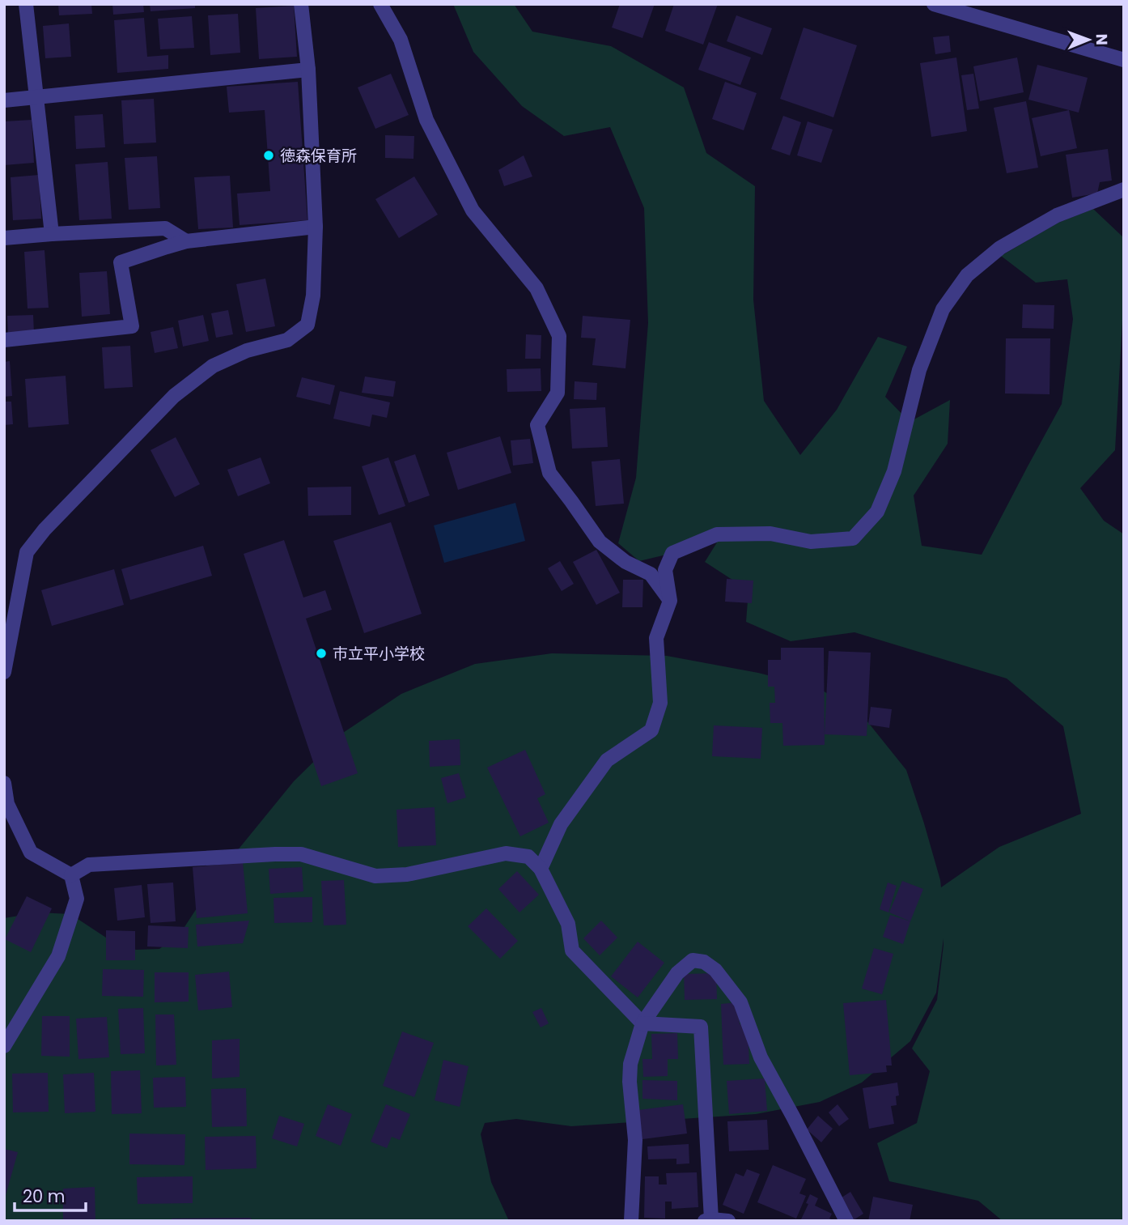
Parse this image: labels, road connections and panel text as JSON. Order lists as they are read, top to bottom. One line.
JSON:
{"places":["徳森保育所","市立平小学校"],"scale_bar":"20 m","north":"right"}
